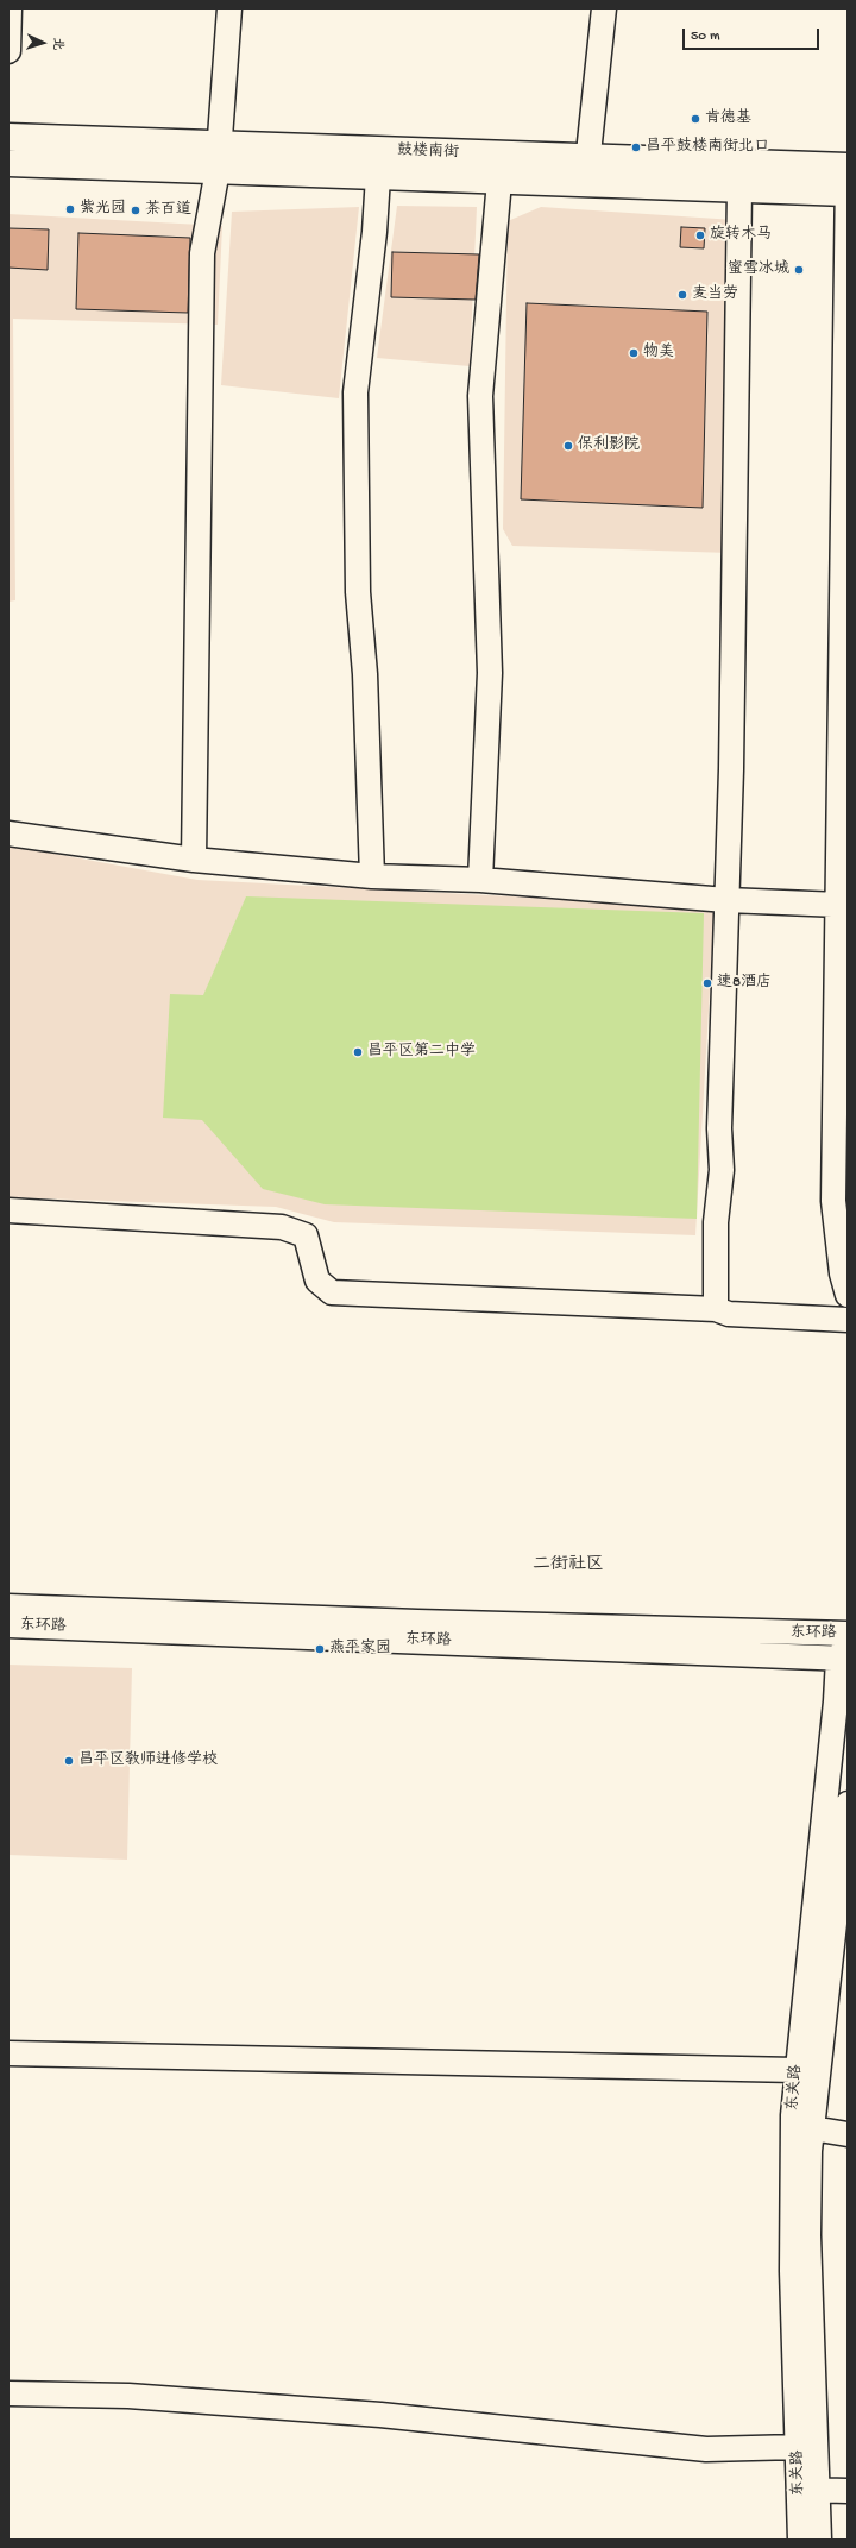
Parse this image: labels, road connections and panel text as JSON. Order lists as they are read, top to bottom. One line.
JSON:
{"streets":{"main road":["鼓楼南街"],"street":["东环路","东关路"]},"crossings":[["东环路","东关路"]],"districts":["二街社区"],"places":["肯德基","昌平鼓楼南街北口","紫光园","茶百道","旋转木马","蜜雪冰城","麦当劳","物美","保利影院","速8酒店","昌平区第二中学","燕平家园","昌平区教师进修学校"],"scale_bar":"50 m","north":"right"}
